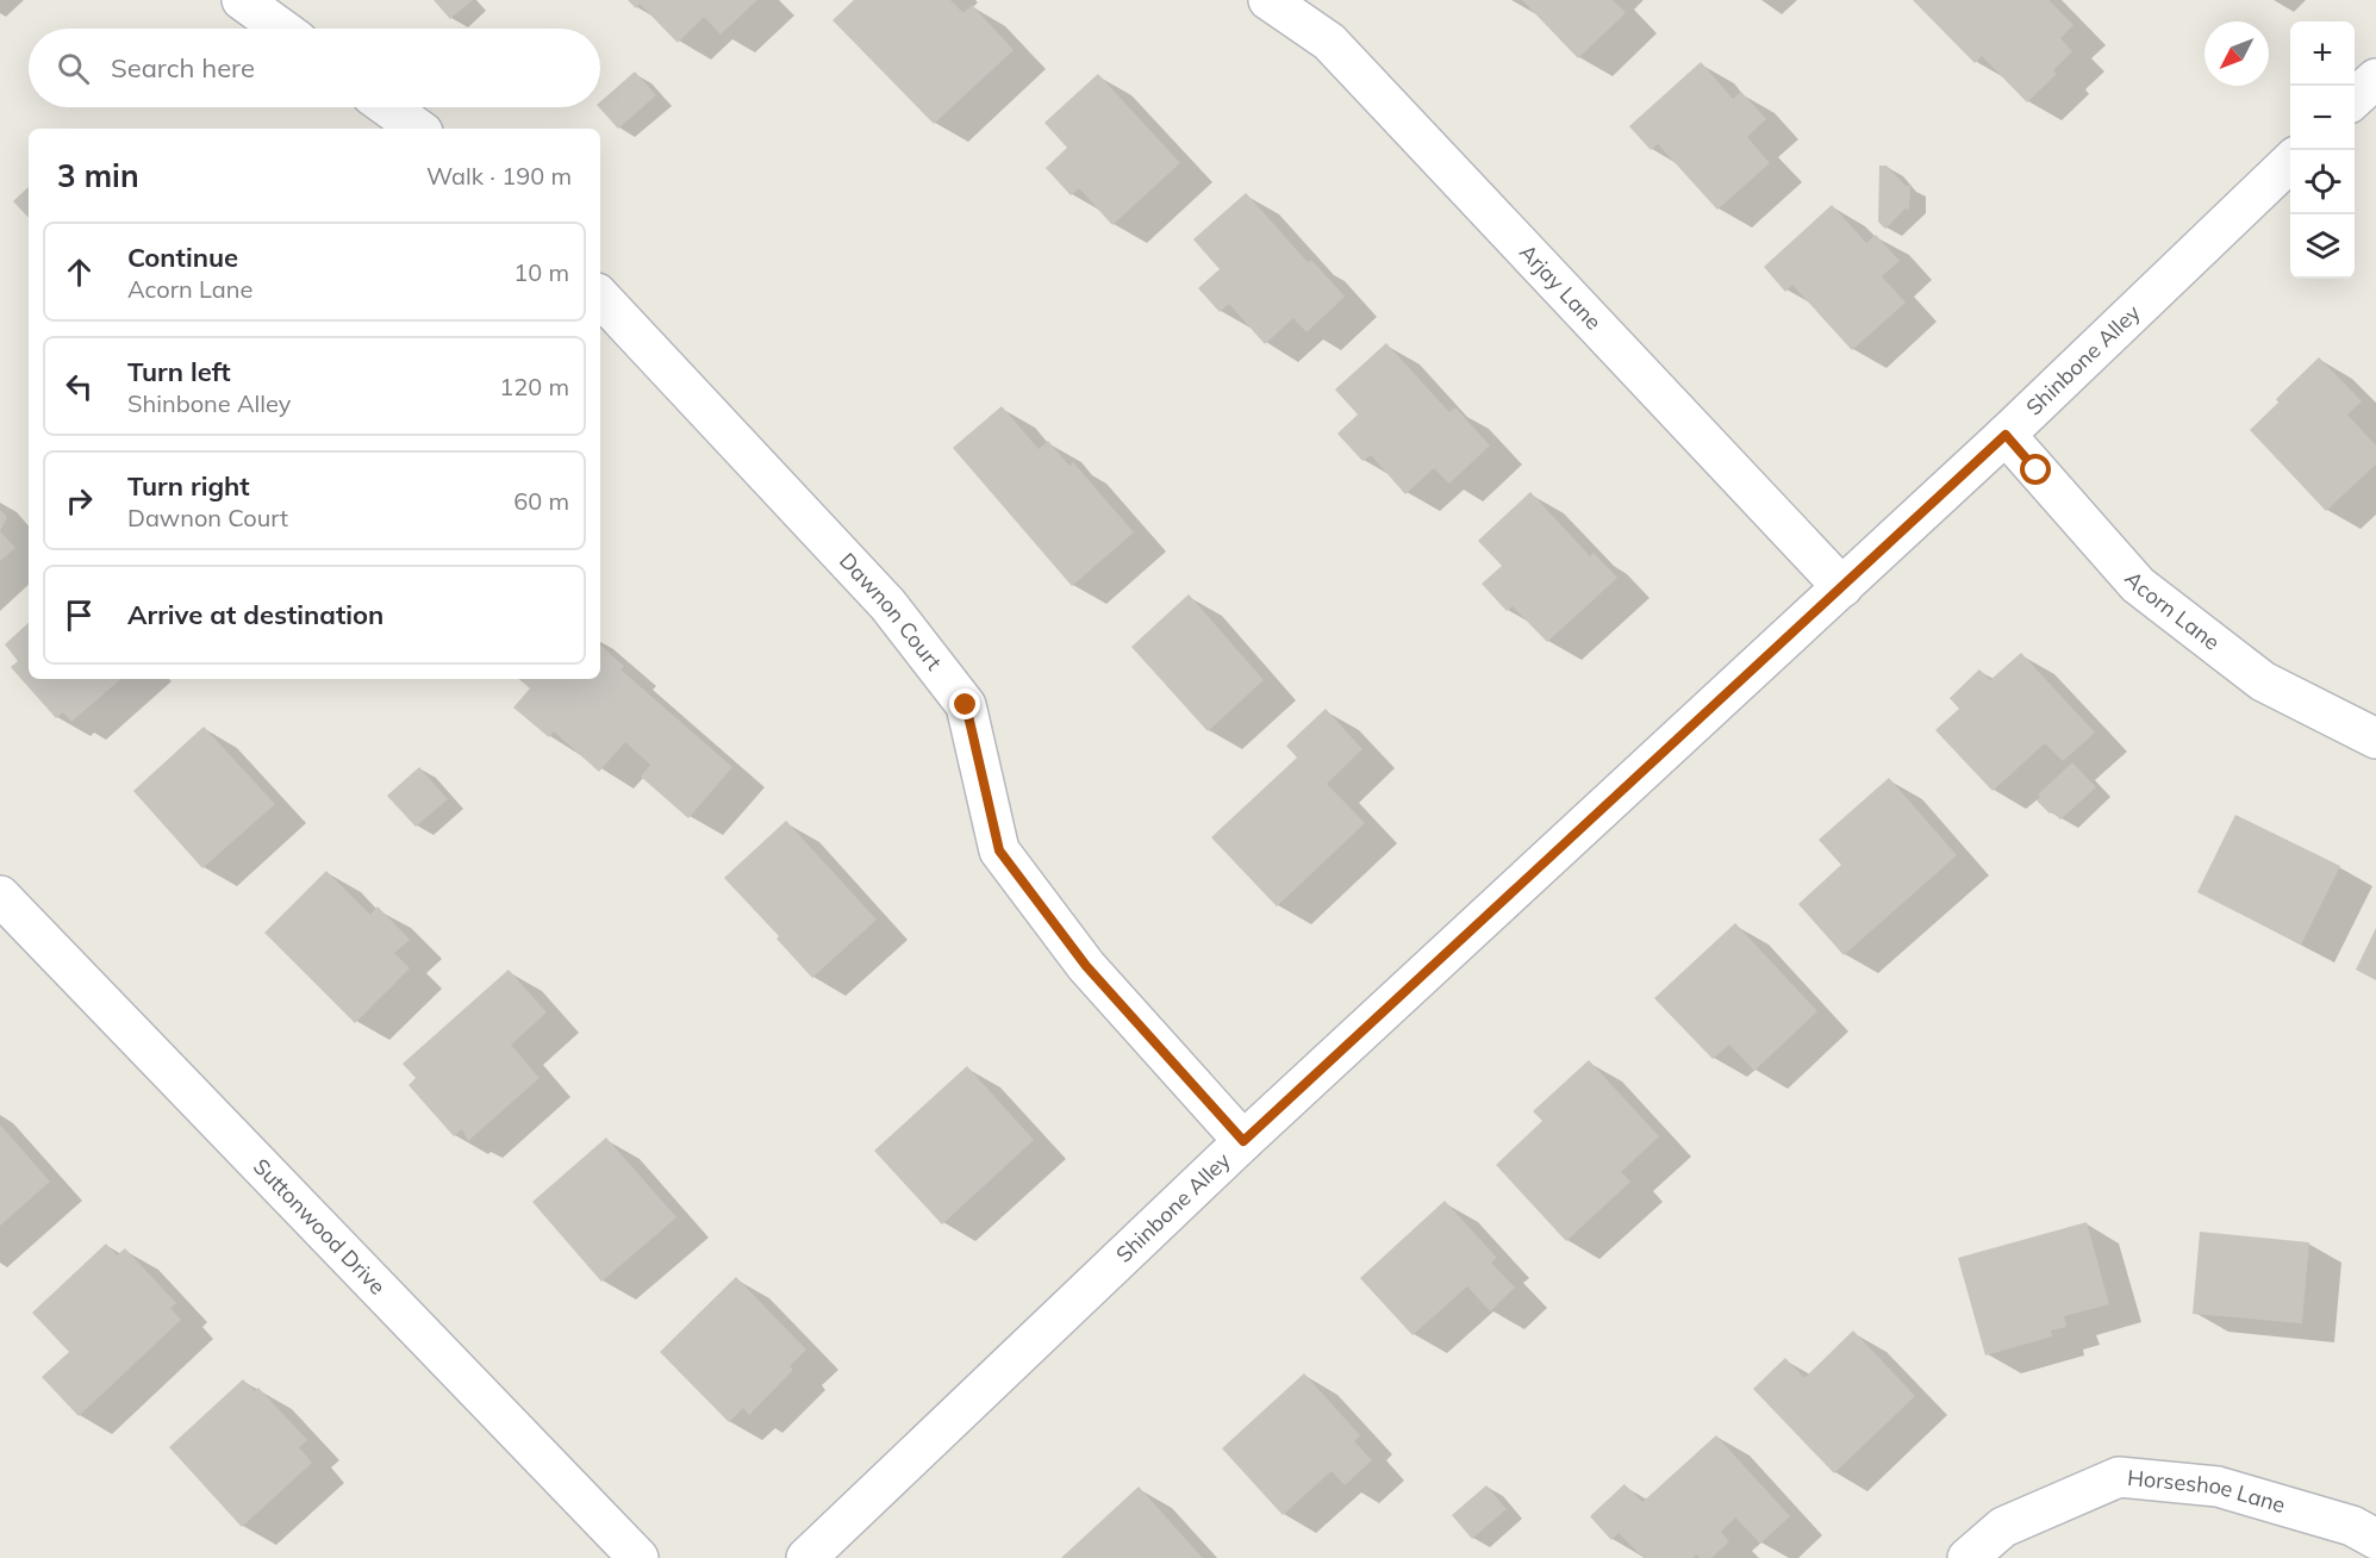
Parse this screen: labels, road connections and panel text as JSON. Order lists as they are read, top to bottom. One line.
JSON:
{"streets":{"street":["Arjay Lane","Shinbone Alley","Acorn Lane","Dawnon Court","Suttonwood Drive","Horseshoe Lane"]},"crossings":[["Arjay Lane","Shinbone Alley"],["Shinbone Alley","Acorn Lane"],["Shinbone Alley","Dawnon Court"]],"north":"bottom left","page":{"map_buttons":["+","−"],"search":"Search here","heading":["3 min","Walk · 190 m"],"list":[["Continue","Acorn Lane","10 m"],["Turn left","Shinbone Alley","120 m"],["Turn right","Dawnon Court","60 m"],"Arrive at destination"]}}
